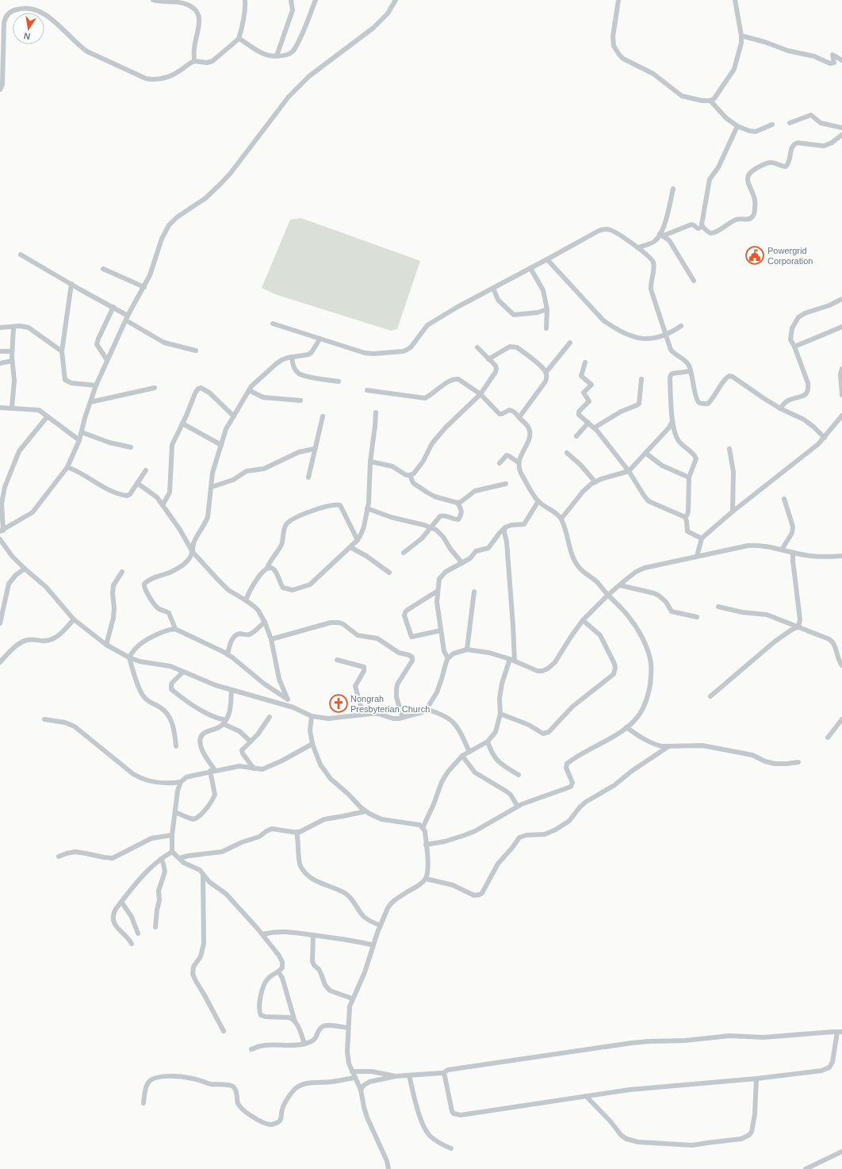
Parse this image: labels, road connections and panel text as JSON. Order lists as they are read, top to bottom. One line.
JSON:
{"places":{"public building":["Powergrid Corporation"],"church":["Nongrah Presbyterian Church"]},"north":"bottom"}
